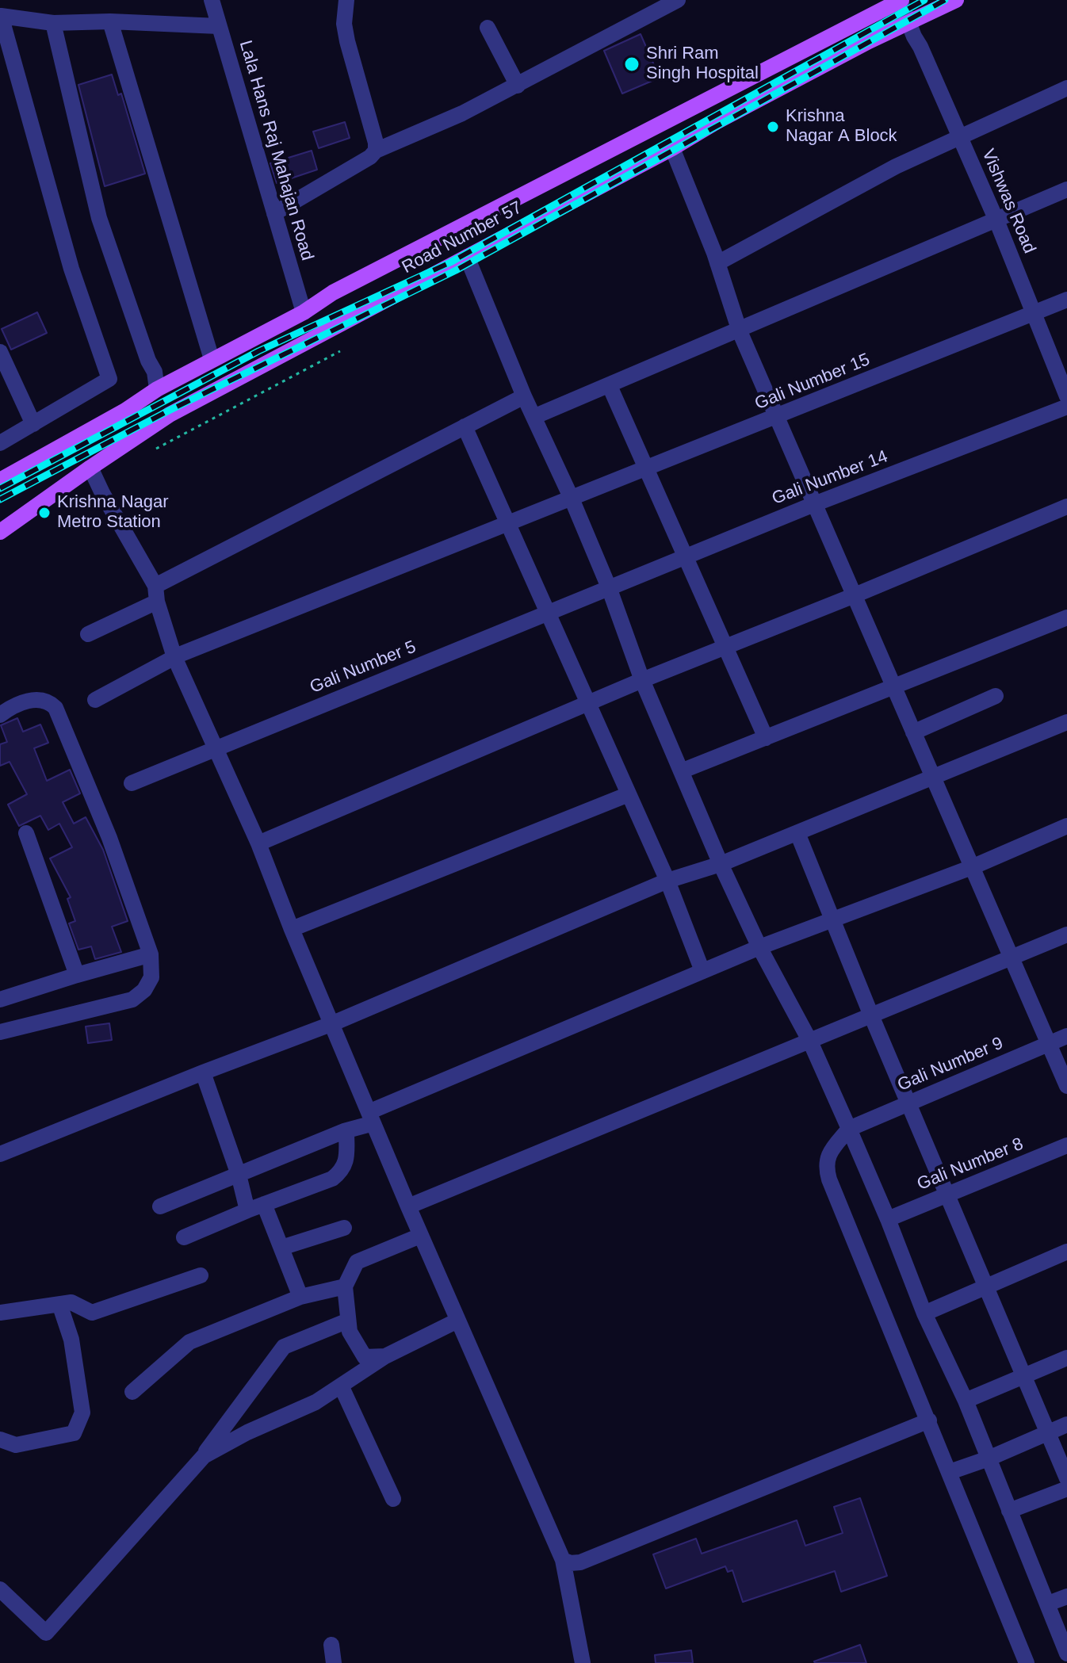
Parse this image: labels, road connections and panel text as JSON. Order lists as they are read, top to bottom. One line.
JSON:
{"streets":{"main road":["Road Number 57"],"street":["Lala Hans Raj Mahajan Road","Vishwas Road","Gali Number 15","Gali Number 14","Gali Number 5","Gali Number 9","Gali Number 8"]},"crossings":[["Lala Hans Raj Mahajan Road","Road Number 57"],["Vishwas Road","Road Number 57"],["Vishwas Road","Gali Number 15"],["Gali Number 14","Gali Number 5"]],"places":["Shri Ram Singh Hospital","Krishna Nagar A Block","Krishna Nagar Metro Station"]}
